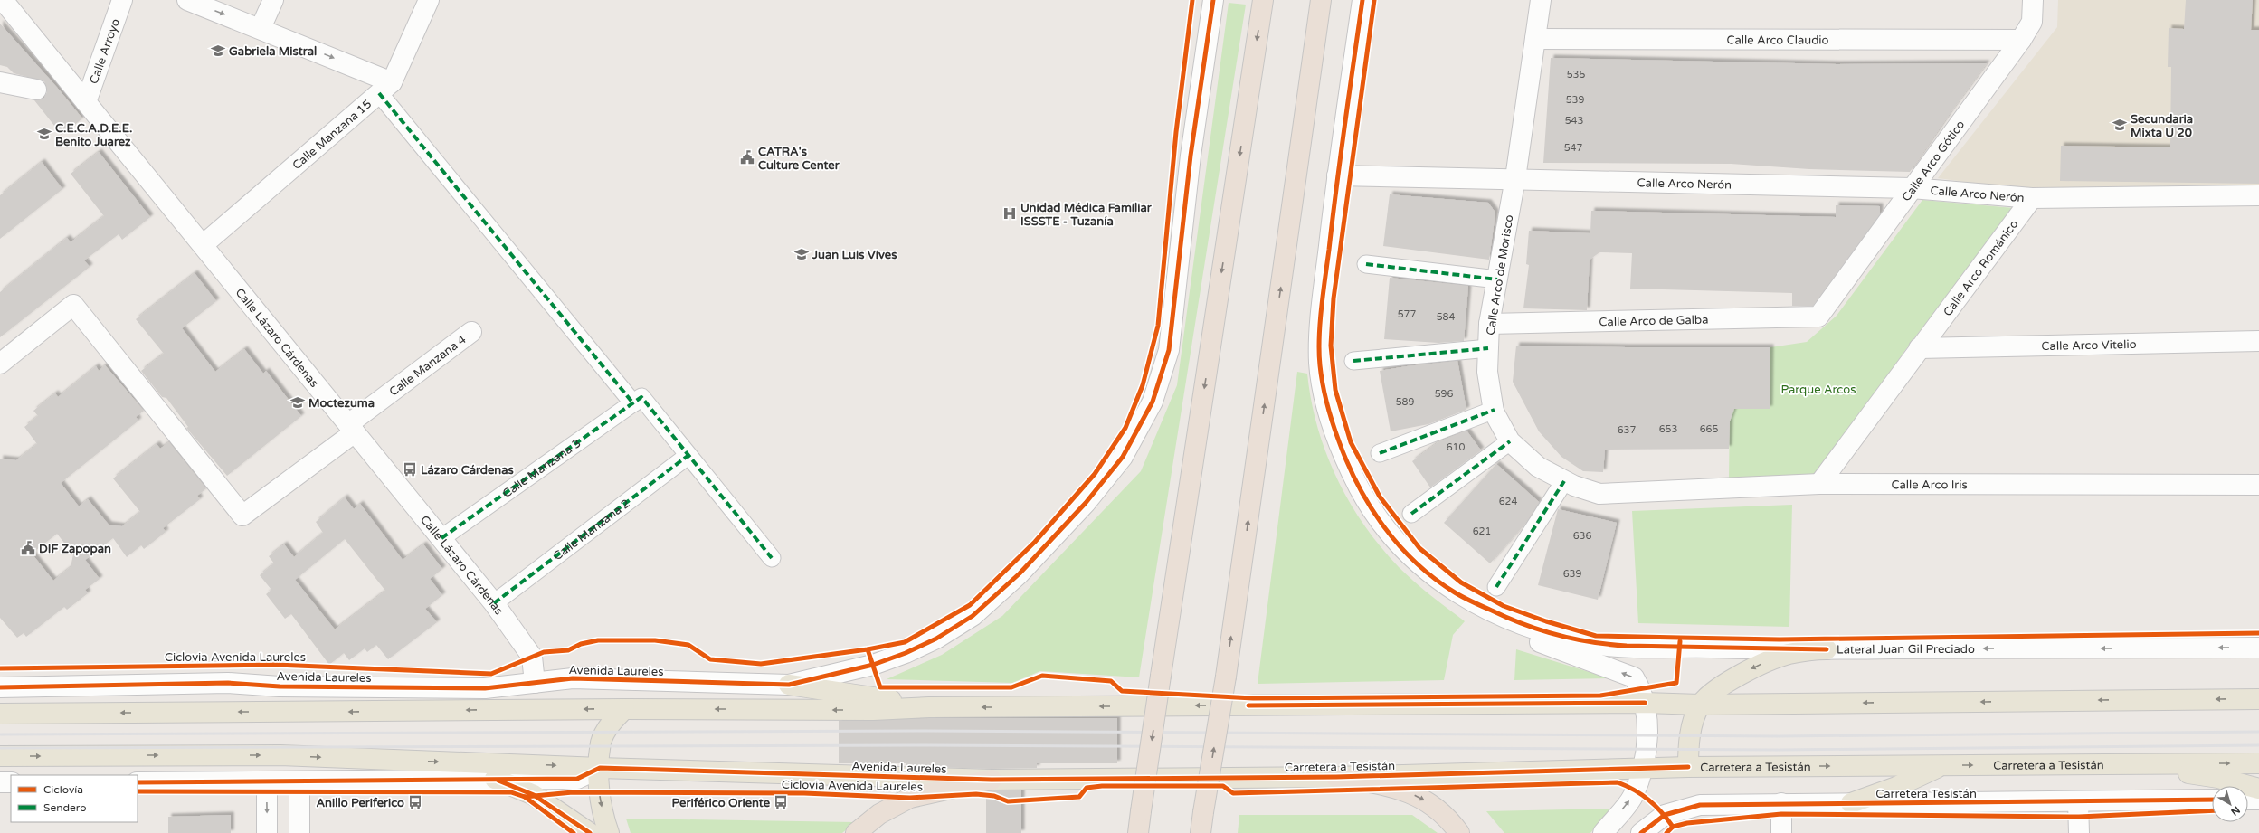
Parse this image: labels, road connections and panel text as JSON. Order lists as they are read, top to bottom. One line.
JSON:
{"streets":{"main road":["Avenida Laureles","Carretera a Tesistán"],"street":["Calle Arco Claudio","Calle Arroyo","Calle Manzana 15","Calle Arco Gótico","Calle Arco Nerón","Calle Arco Románico","Calle Arco de Morisco","Calle Arco de Galba","Calle Lázaro Cárdenas","Calle Arco Vitelio","Calle Manzana 4","Calle Manzana 3","Calle Arco Iris","Calle Manzana 2","Lateral Juan Gil Preciado","Carretera Tesistán"],"cycle path":["Ciclovia Avenida Laureles"]},"crossings":[["Calle Arco Claudio","Calle Arco Gótico"],["Calle Arco Claudio","Calle Arco de Morisco"],["Calle Arroyo","Calle Lázaro Cárdenas"],["Calle Manzana 15","Calle Lázaro Cárdenas"],["Calle Arco Gótico","Calle Arco Nerón"],["Calle Arco Gótico","Calle Arco de Galba"],["Calle Arco Nerón","Calle Arco Románico"],["Calle Arco Nerón","Calle Arco de Morisco"],["Calle Arco Nerón","Lateral Juan Gil Preciado"],["Calle Arco Románico","Calle Arco Vitelio"],["Calle Arco Románico","Calle Arco Iris"],["Calle Arco de Morisco","Calle Arco de Galba"],["Calle Arco de Morisco","Calle Arco Iris"],["Calle Lázaro Cárdenas","Calle Manzana 4"],["Calle Lázaro Cárdenas","Calle Manzana 3"],["Calle Lázaro Cárdenas","Calle Manzana 2"],["Calle Lázaro Cárdenas","Avenida Laureles"],["Avenida Laureles","Carretera a Tesistán"]],"parks":["Parque Arcos"],"places":{"school or university":["Gabriela Mistral","Secundaria Mixta U 20","C.E.C.A.D.E.E. Benito Juarez","Juan Luis Vives","Moctezuma"],"public building":["CATRA's Culture Center","DIF Zapopan"],"hospital":["Unidad Médica Familiar ISSSTE - Tuzanía"],"bus stop":["Lázaro Cárdenas","Anillo Periferico","Periférico Oriente"]},"house_numbers":["535","539","543","547","577","584","596","589","653","665","637","610","624","621","636","639"],"legend":["Ciclovía","Sendero"],"north":"bottom right"}
